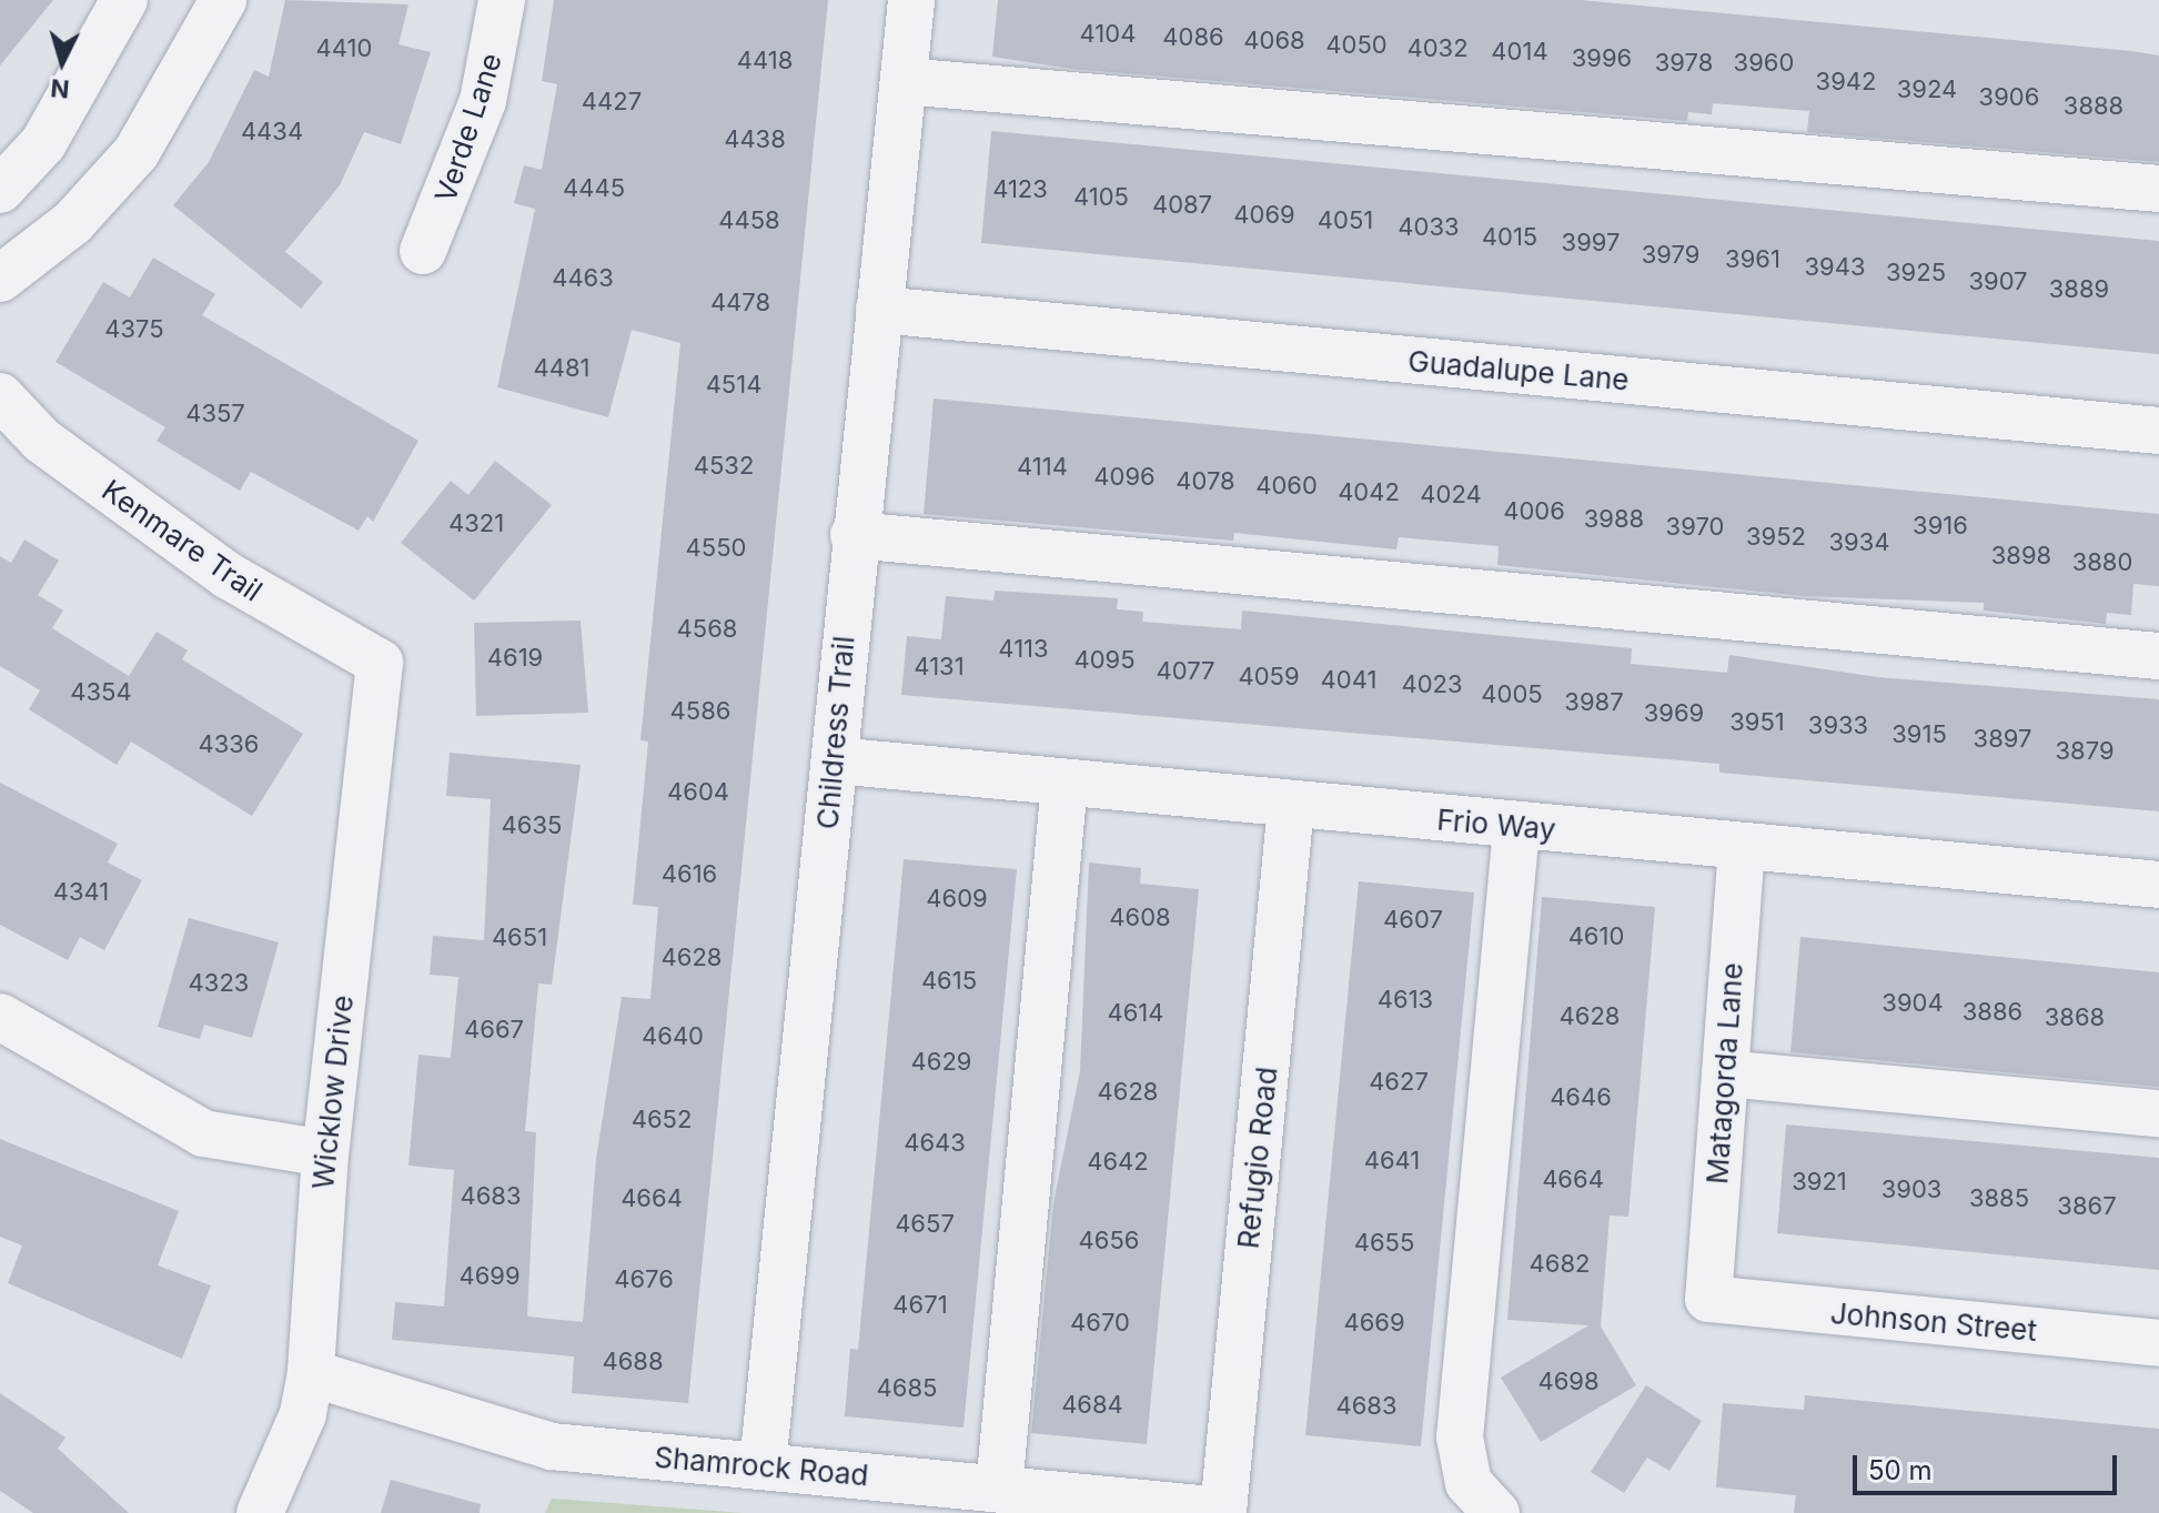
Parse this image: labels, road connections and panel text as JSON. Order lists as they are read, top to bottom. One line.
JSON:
{"streets":{"street":["Verde Lane","Guadalupe Lane","Kenmare Trail","Childress Trail","Frio Way","Matagorda Lane","Wicklow Drive","Refugio Road","Johnson Street","Shamrock Road"]},"crossings":[["Guadalupe Lane","Childress Trail"],["Kenmare Trail","Wicklow Drive"],["Childress Trail","Frio Way"],["Childress Trail","Shamrock Road"],["Frio Way","Matagorda Lane"],["Frio Way","Refugio Road"],["Matagorda Lane","Johnson Street"],["Wicklow Drive","Shamrock Road"],["Refugio Road","Shamrock Road"]],"house_numbers":["4104","4086","4068","4050","4410","4032","4014","3996","4418","3978","3960","3942","3924","3906","4427","3888","4434","4438","4445","4123","4105","4087","4069","4458","4051","4033","4015","3997","3979","3961","3943","3925","4463","3907","3889","4478","4375","4481","4514","4357","4532","4114","4096","4078","4060","4042","4024","4006","3988","4321","3916","3970","3952","3934","4550","3898","3880","4568","4113","4619","4095","4131","4077","4059","4041","4023","4354","4005","3987","4586","3969","3951","3933","3915","3897","4336","3879","4604","4635","4616","4341","4609","4608","4607","4610","4651","4628","4615","4323","4613","3904","3886","4614","4628","3868","4667","4640","4629","4627","4628","4646","4652","4643","4641","4642","4664","3921","3903","4683","4664","3885","3867","4657","4656","4655","4682","4699","4676","4671","4670","4669","4688","4698","4685","4684","4683"],"scale_bar":"50 m","north":"bottom"}
